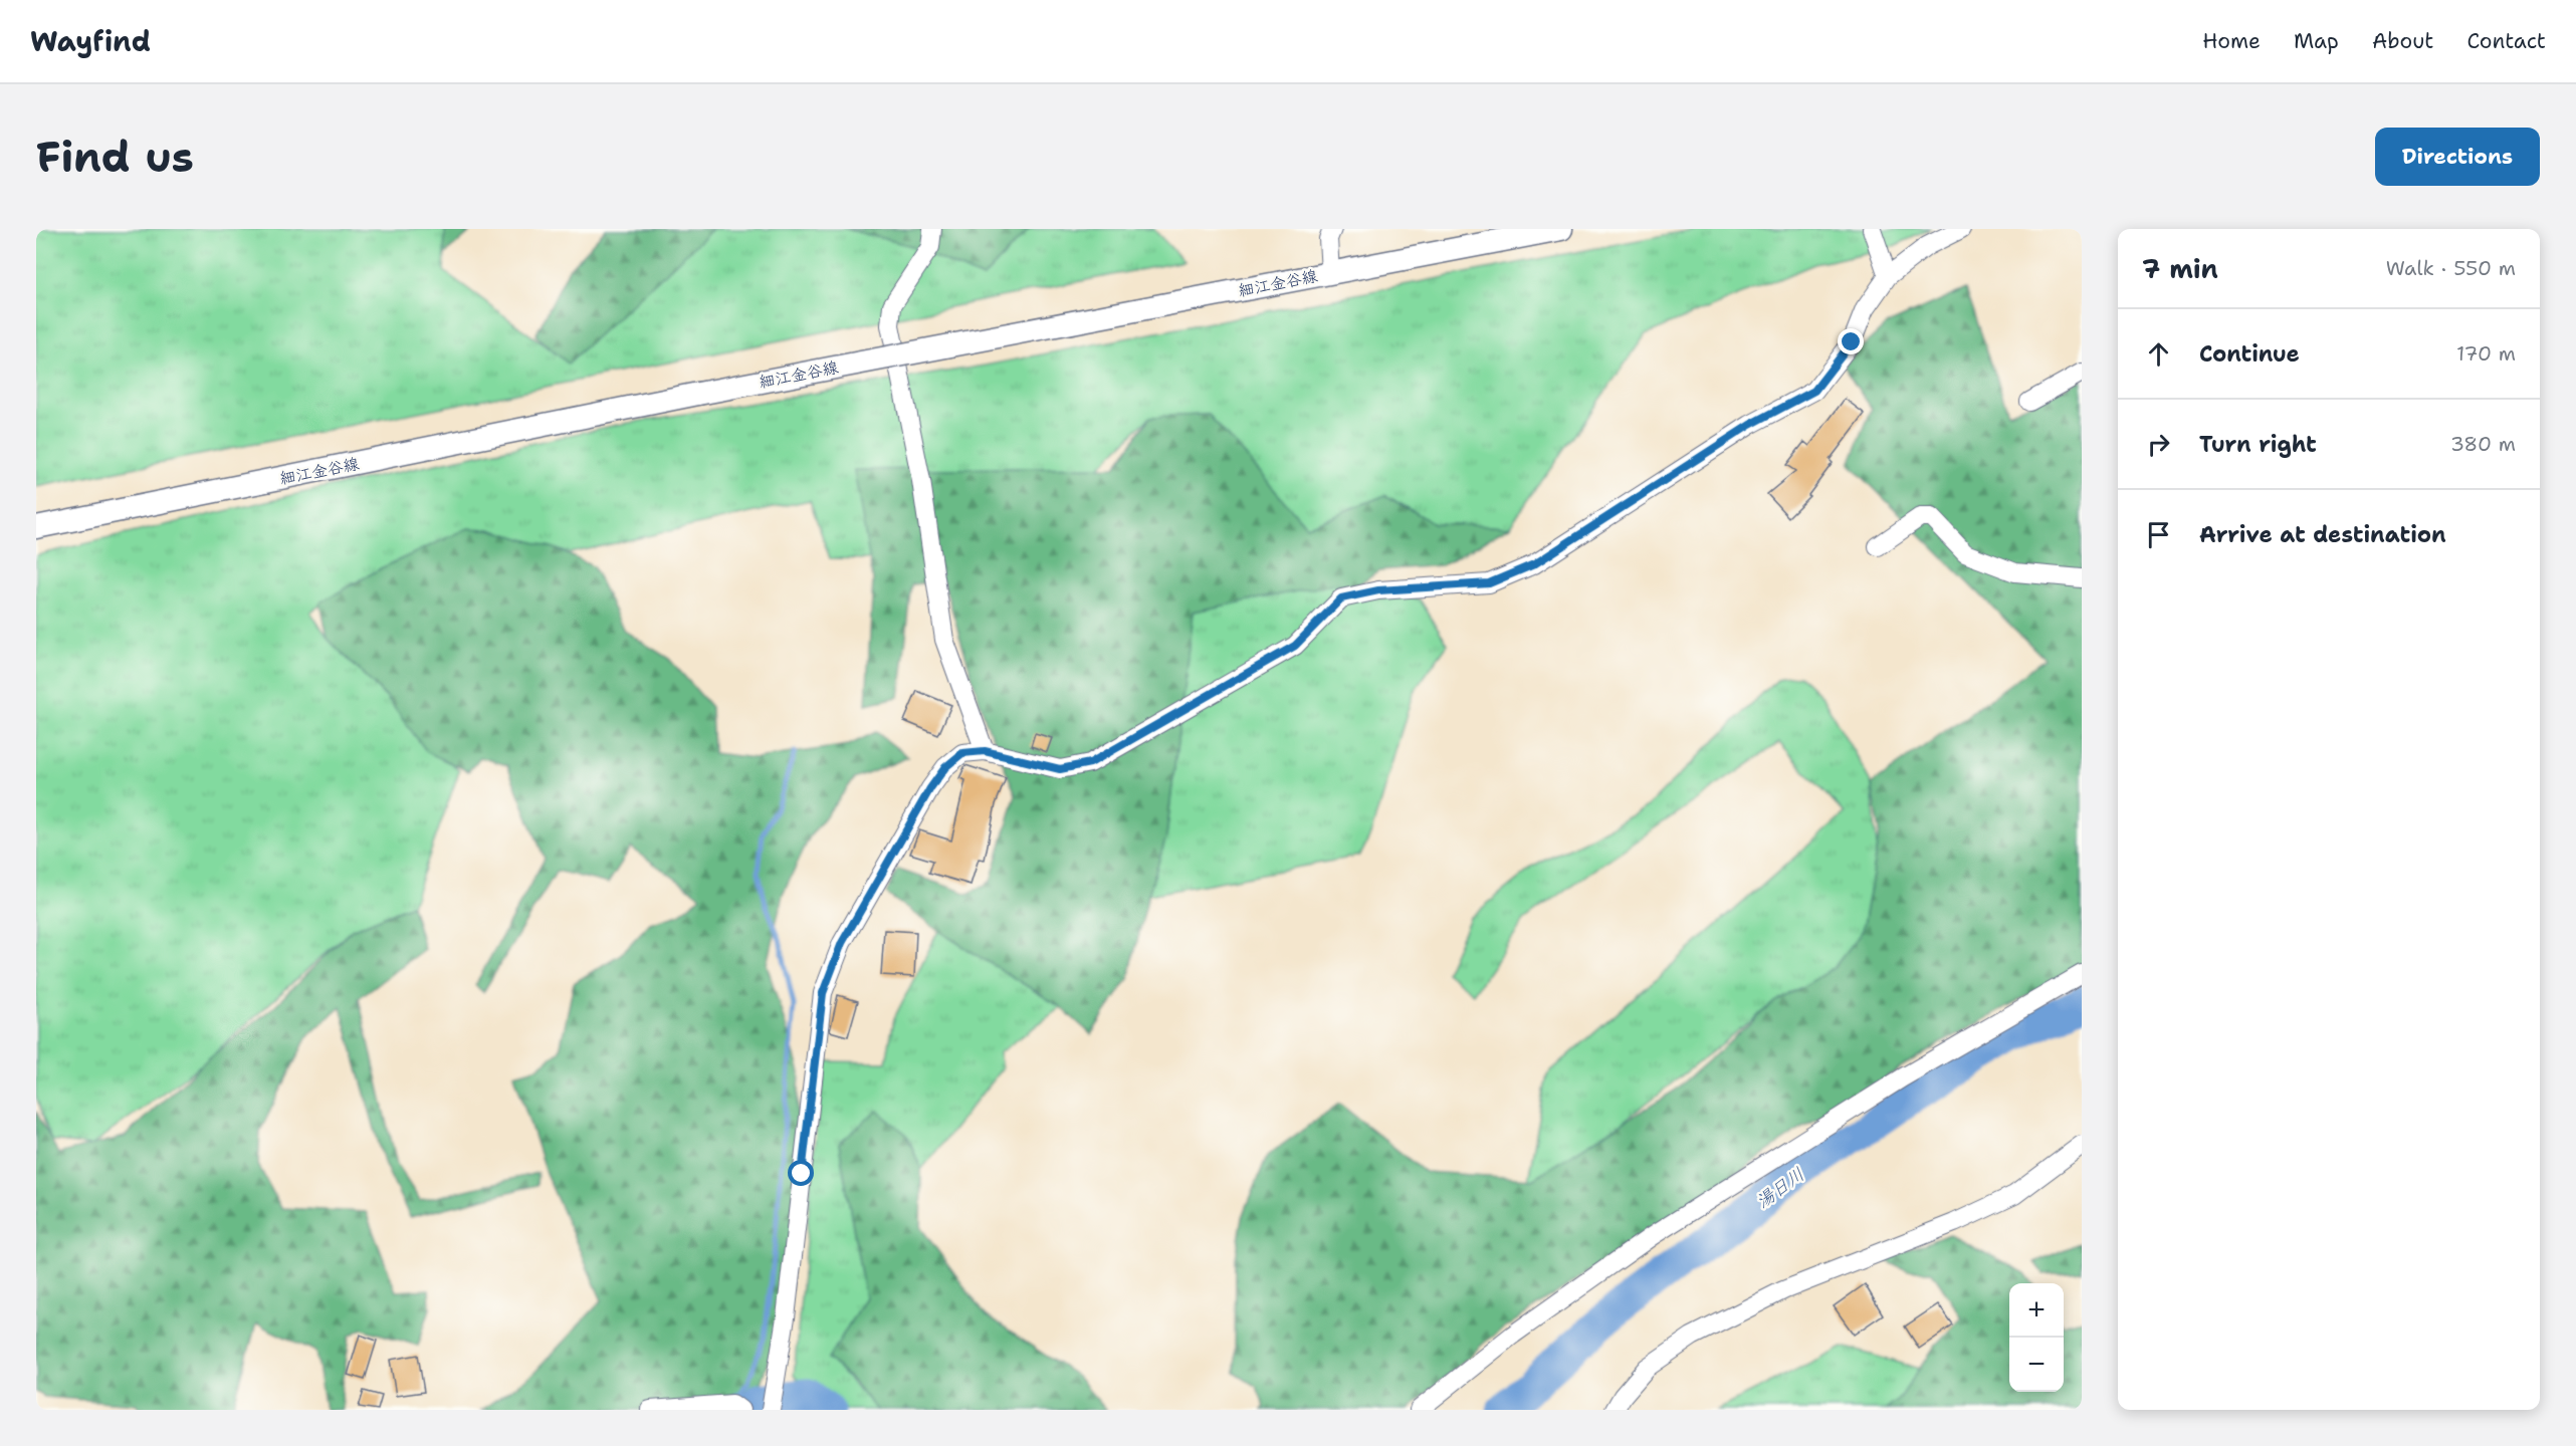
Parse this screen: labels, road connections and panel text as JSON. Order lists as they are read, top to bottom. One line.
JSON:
{"streets":{"main road":["細江金谷線"]},"water":["湯日川"],"page":{"header":"Wayfind","nav":["Home","Map","About","Contact"],"buttons":"Directions","title":"Find us","heading":["7 min","Walk · 550 m"],"list":[["Continue","170 m"],["Turn right","380 m"],"Arrive at destination"],"map_buttons":["+","−"]}}
